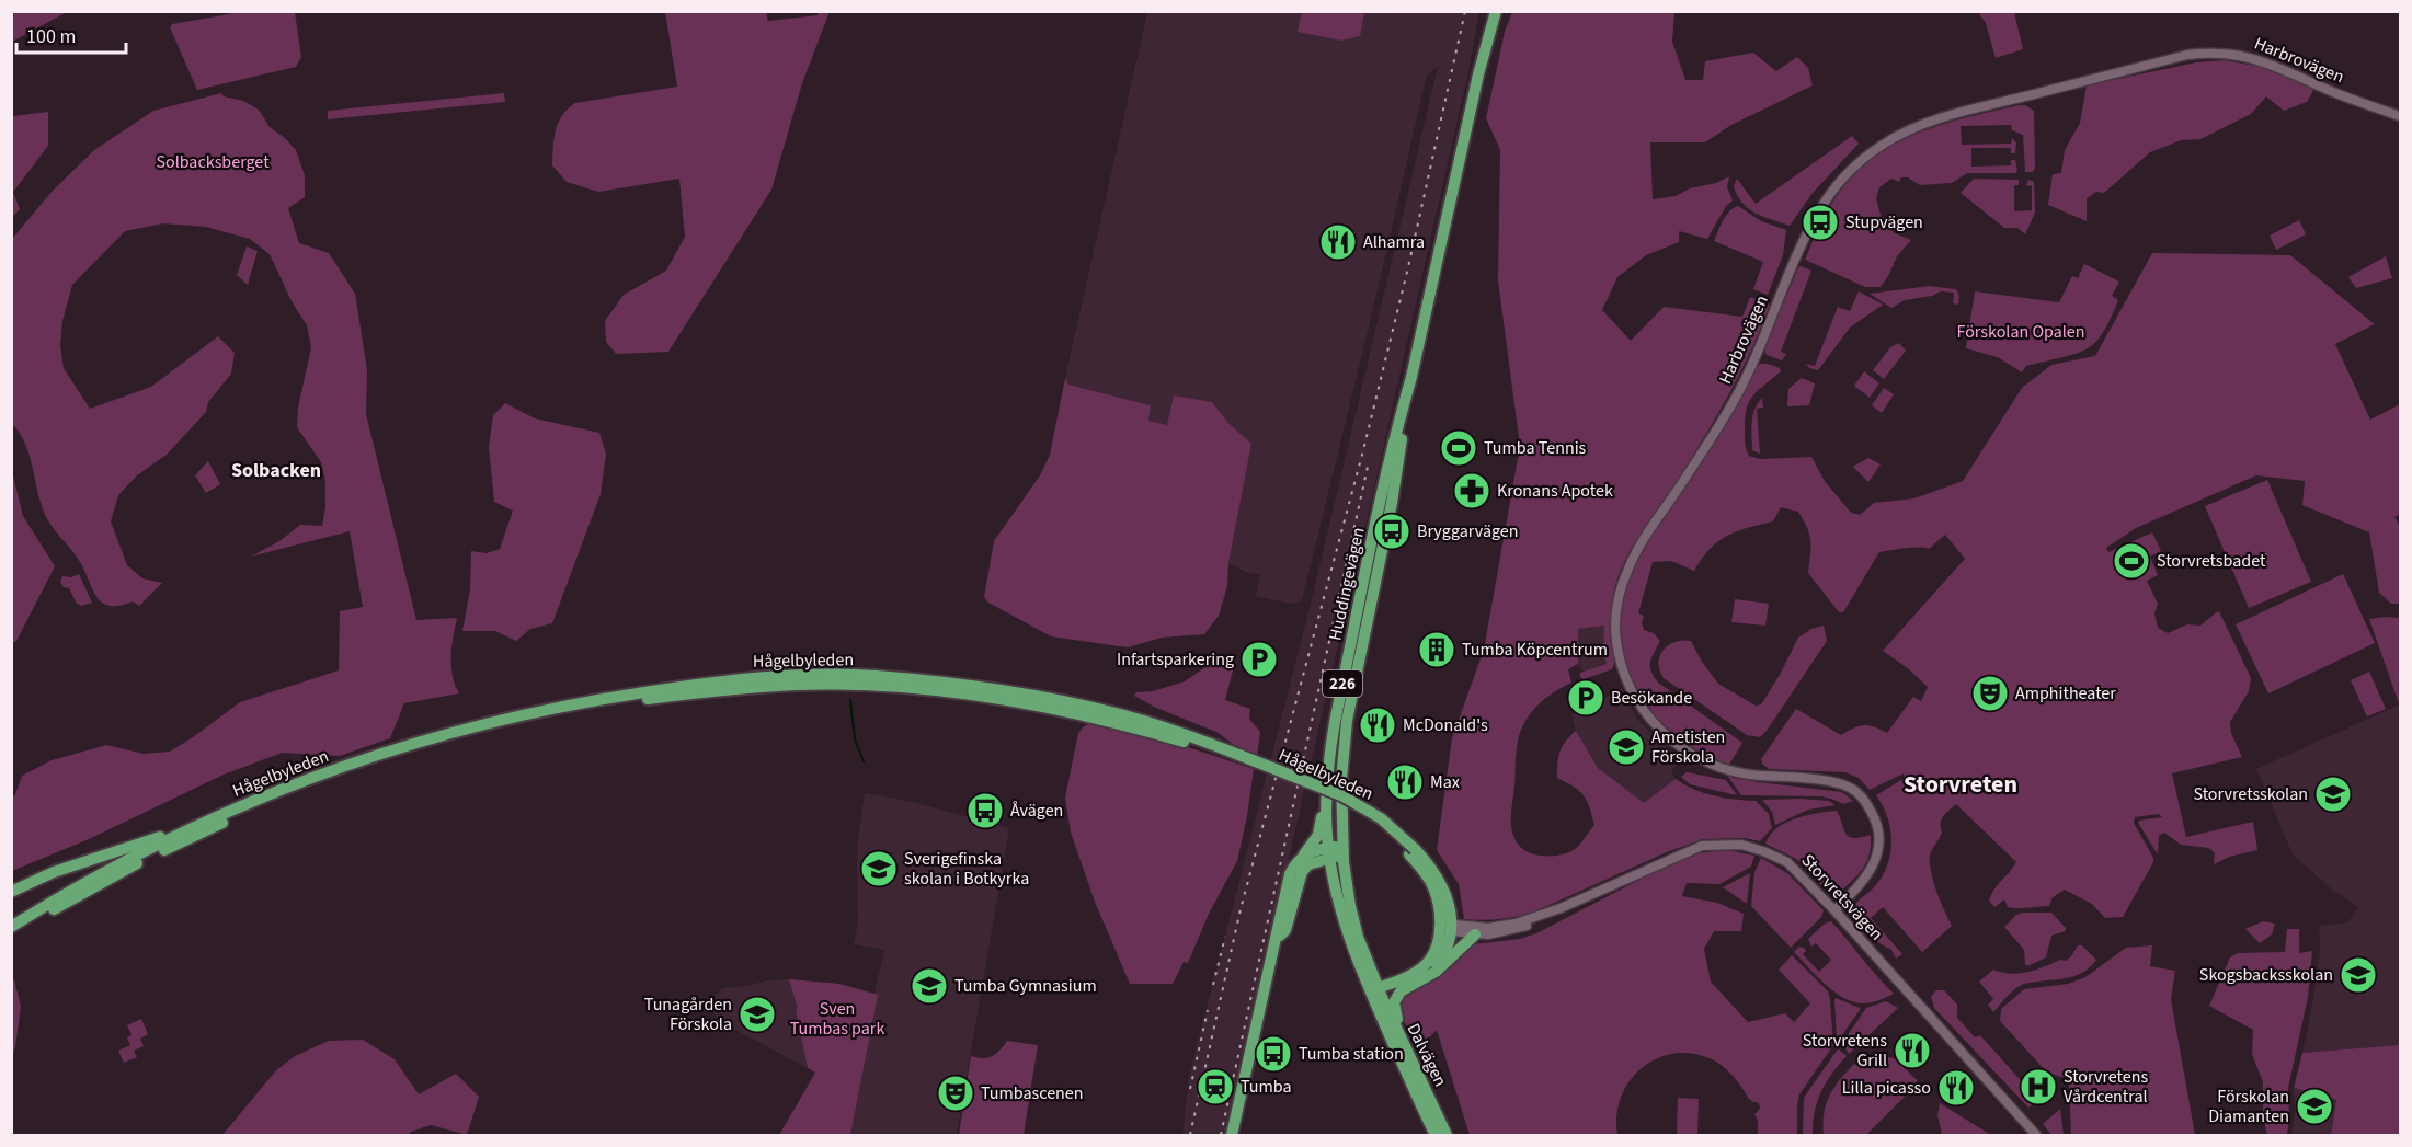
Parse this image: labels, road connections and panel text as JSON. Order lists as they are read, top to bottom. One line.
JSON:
{"streets":{"main road":["Huddingevägen","Hågelbyleden","226","Dalvägen"],"street":["Harbrovägen","Storvretsvägen"]},"crossings":[["Harbrovägen","Storvretsvägen"],["Huddingevägen","Dalvägen"],["Hågelbyleden","Storvretsvägen"]],"districts":["Solbacken","Storvreten"],"parks":["Solbacksberget","Förskolan Opalen","Sven Tumbas park"],"places":{"bus stop":["Stupvägen","Bryggarvägen","Åvägen","Tumba station"],"restaurant":["Alhamra","McDonald's","Max","Storvretens Grill","Lilla picasso"],"sports":["Tumba Tennis","Storvretsbadet"],"pharmacy":["Kronans Apotek"],"building":["Tumba Köpcentrum"],"parking":["Infartsparkering","Besökande"],"theatre":["Amphitheater","Tumbascenen"],"school or university":["Ametisten Förskola","Storvretsskolan","Sverigefinska skolan i Botkyrka","Skogsbacksskolan","Tumba Gymnasium","Tunagården Förskola","Förskolan Diamanten"],"station":["Tumba"],"hospital":["Storvretens Vårdcentral"]},"scale_bar":"100 m"}
